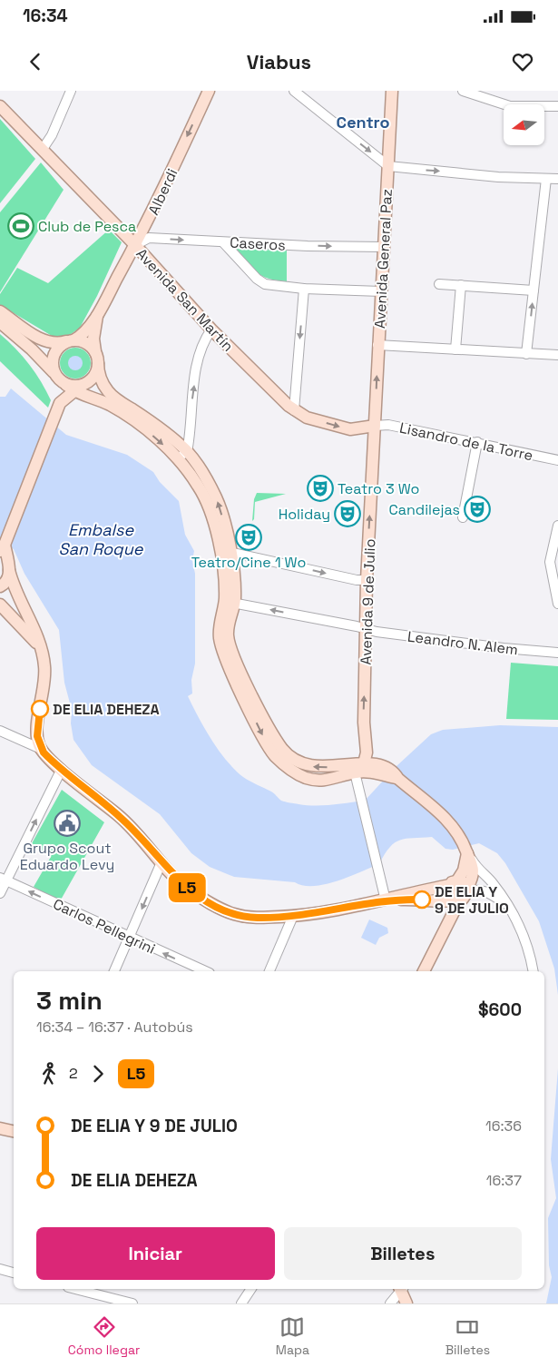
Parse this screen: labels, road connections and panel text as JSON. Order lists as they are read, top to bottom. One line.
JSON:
{"streets":{"main road":["Alberdi","Avenida General Paz","Avenida San Martín","Avenida 9 de Julio"],"street":["Caseros","Lisandro de la Torre","Leandro N. Alem","Carlos Pellegrini"]},"crossings":[["Alberdi","Caseros"],["Alberdi","Avenida San Martín"],["Caseros","Avenida General Paz"],["Caseros","Avenida San Martín"],["Avenida General Paz","Avenida San Martín"],["Avenida General Paz","Lisandro de la Torre"],["Avenida General Paz","Avenida 9 de Julio"],["Avenida San Martín","Lisandro de la Torre"],["Avenida San Martín","Avenida 9 de Julio"],["Lisandro de la Torre","Avenida 9 de Julio"],["Avenida 9 de Julio","Leandro N. Alem"]],"one_way":["Alberdi","Avenida 9 de Julio","Carlos Pellegrini"],"districts":["Centro"],"water":["Embalse San Roque"],"places":{"sports":["Club de Pesca"],"theatre":["Teatro 3 Wo","Candilejas","Holiday","Teatro/Cine 1 Wo"],"other":["DE ELIA DEHEZA","DE ELIA Y 9 DE JULIO"],"public building":["Grupo Scout Eduardo Levy"]},"lines":["bus line L5"],"north":"left","page":{"status":"16:34","header":"Viabus","on_map":"L5","heading":["3 min","16:34 – 16:37 · Autobús","$600"],"legs":["2","L5"],"list":[{"name":"DE ELIA Y 9 DE JULIO","value":"16:36"},{"name":"DE ELIA DEHEZA","value":"16:37"}],"buttons":["Iniciar","Billetes"],"tabs":["Cómo llegar","Mapa","Billetes"]}}
